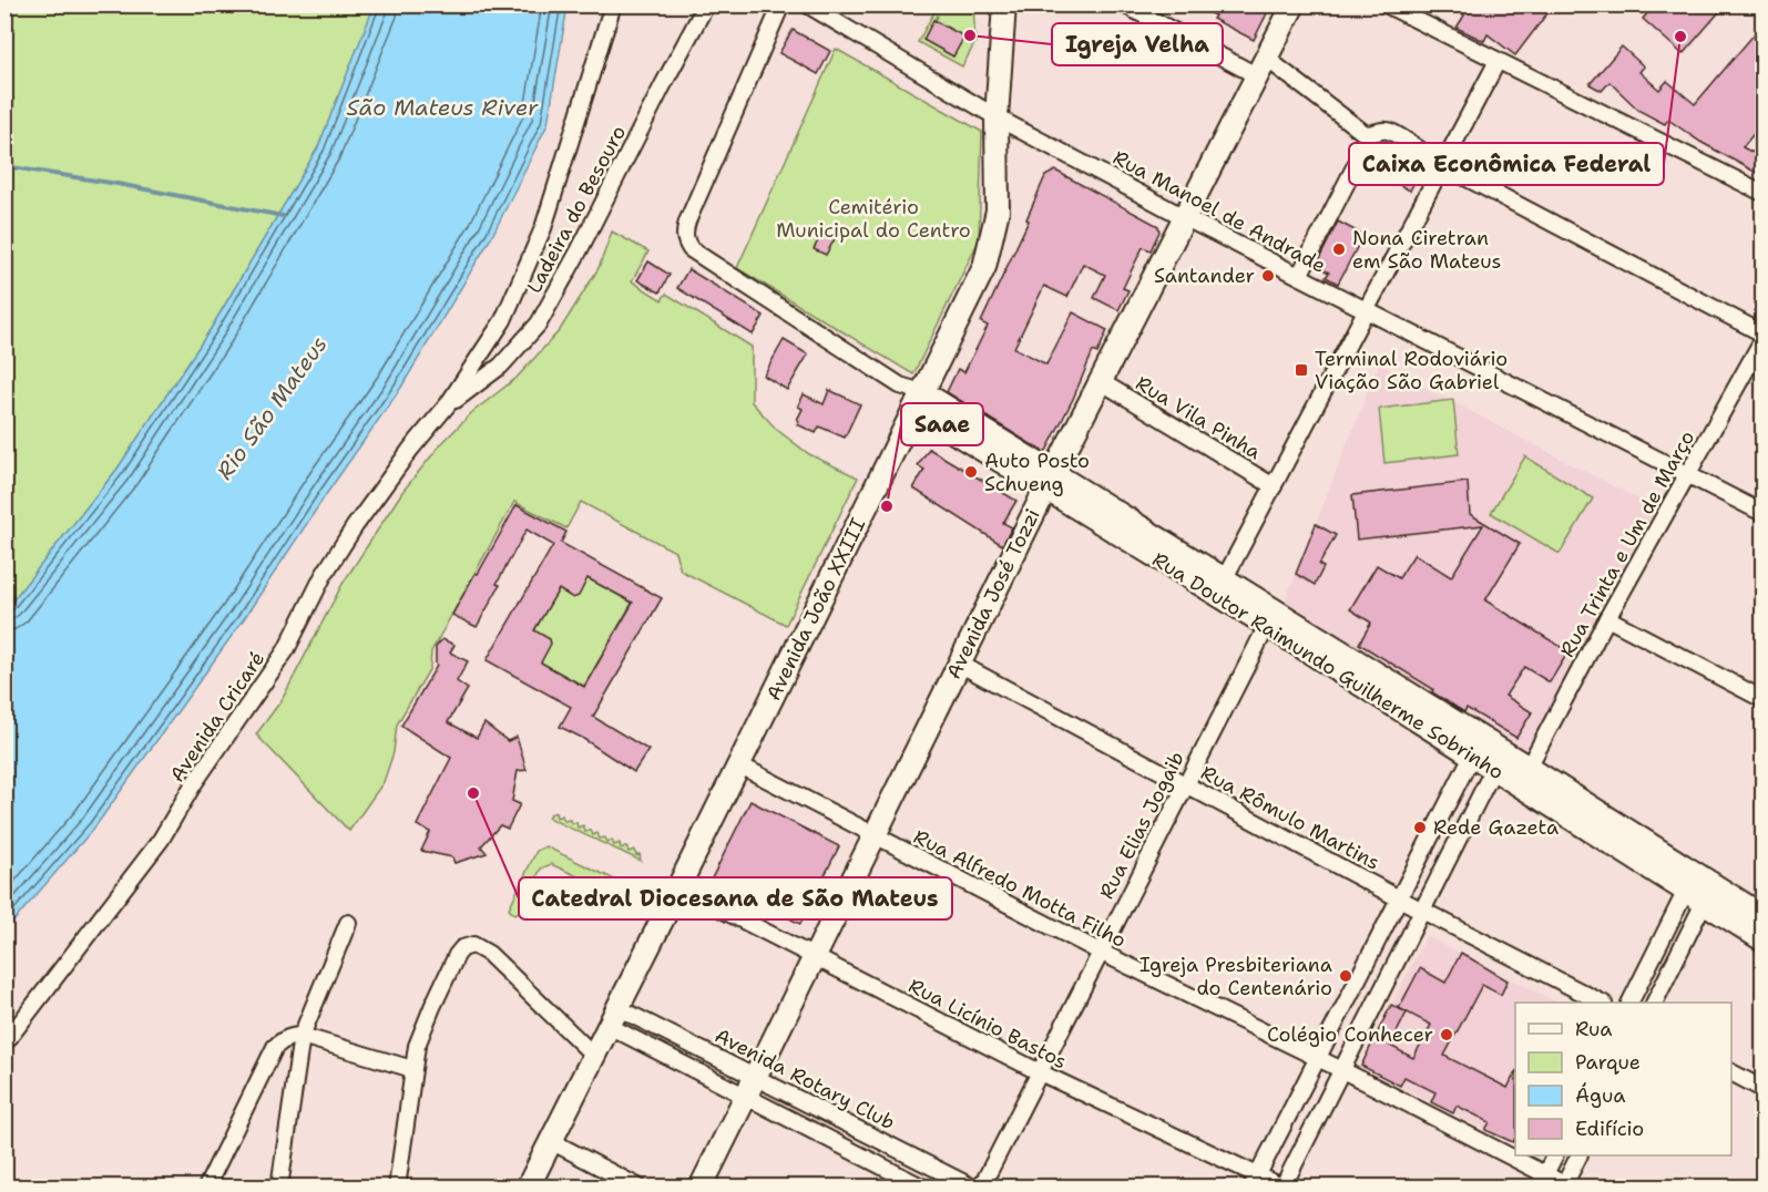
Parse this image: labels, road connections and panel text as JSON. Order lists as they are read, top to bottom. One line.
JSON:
{"streets":{"street":["Ladeira do Besouro","Rua Manoel de Andrade","Rua Vila Pinha","Rua Trinta e Um de Março","Avenida José Tozzi","Avenida João XXIII","Rua Doutor Raimundo Guilherme Sobrinho","Avenida Cricaré","Rua Rômulo Martins","Rua Elias Jogaib","Rua Alfredo Motta Filho","Rua Licínio Bastos","Avenida Rotary Club"]},"crossings":[["Ladeira do Besouro","Avenida Cricaré"],["Rua Manoel de Andrade","Rua Trinta e Um de Março"],["Rua Manoel de Andrade","Avenida José Tozzi"],["Rua Manoel de Andrade","Avenida João XXIII"],["Rua Vila Pinha","Avenida José Tozzi"],["Rua Trinta e Um de Março","Rua Doutor Raimundo Guilherme Sobrinho"],["Avenida José Tozzi","Rua Doutor Raimundo Guilherme Sobrinho"],["Avenida José Tozzi","Rua Rômulo Martins"],["Avenida José Tozzi","Rua Alfredo Motta Filho"],["Avenida José Tozzi","Rua Licínio Bastos"],["Avenida José Tozzi","Avenida Rotary Club"],["Avenida João XXIII","Rua Doutor Raimundo Guilherme Sobrinho"],["Avenida João XXIII","Rua Alfredo Motta Filho"],["Avenida João XXIII","Rua Licínio Bastos"],["Avenida João XXIII","Avenida Rotary Club"],["Rua Doutor Raimundo Guilherme Sobrinho","Rua Elias Jogaib"],["Rua Rômulo Martins","Rua Elias Jogaib"],["Rua Elias Jogaib","Rua Alfredo Motta Filho"],["Rua Elias Jogaib","Rua Licínio Bastos"]],"water":["São Mateus River","Rio São Mateus"],"parks":["Cemitério Municipal do Centro"],"places":{"other":["Igreja Velha","Caixa Econômica Federal","Nona Ciretran em São Mateus","Santander","Auto Posto Schueng","Saae","Catedral Diocesana de São Mateus","Rede Gazeta","Igreja Presbiteriana do Centenário","Colégio Conhecer"],"transit":["Terminal Rodoviário Viação São Gabriel"]},"legend":["Rua","Parque","Água","Edifício"]}
